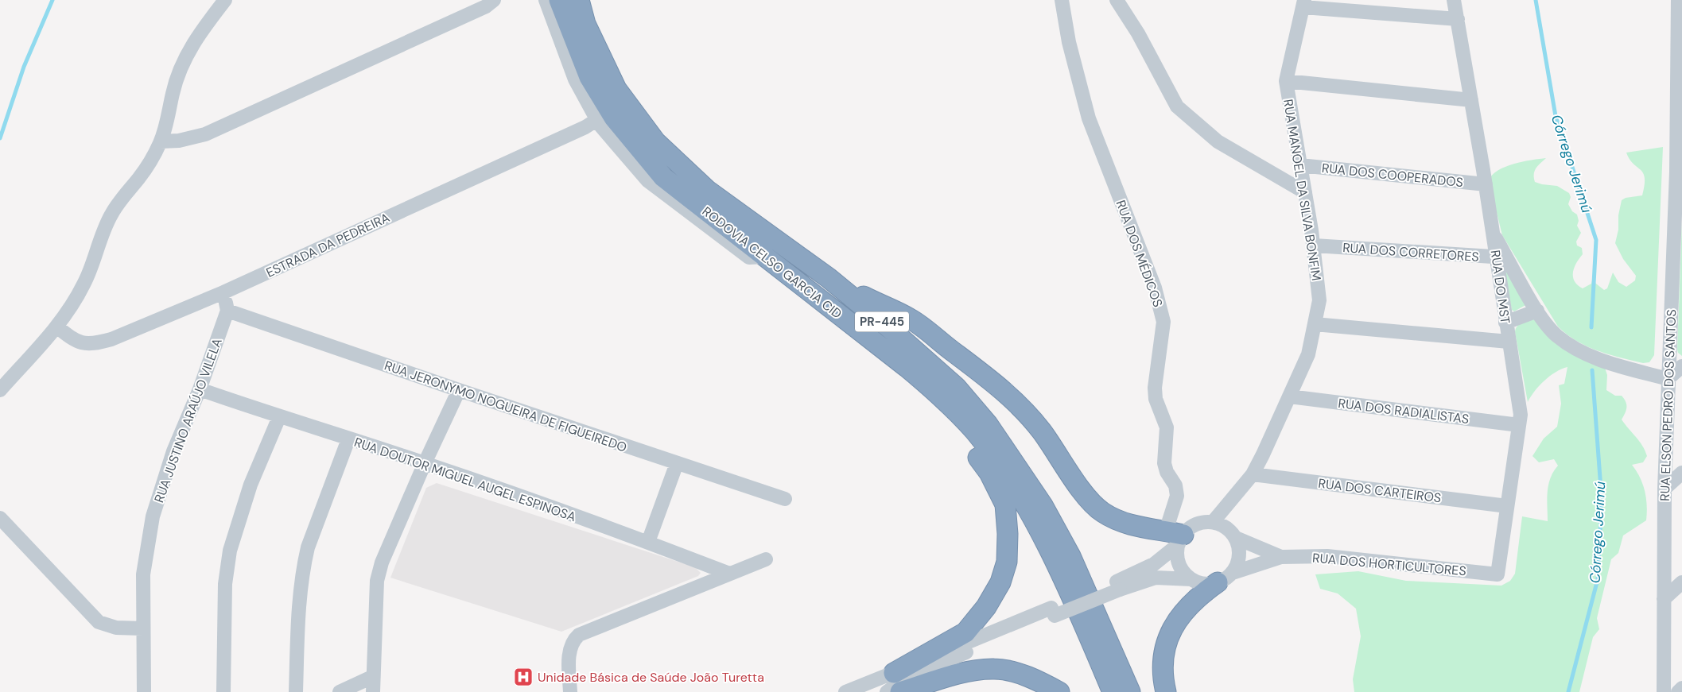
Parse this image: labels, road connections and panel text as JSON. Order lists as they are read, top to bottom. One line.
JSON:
{"streets":{"highway":["RODOVIA CELSO GARCIA CID","PR-445"],"street":["RUA DOS COOPERADOS","RUA MANOEL DA SILVA BONFIM","ESTRADA DA PEDREIRA","RUA DOS CORRETORES","RUA DOS MÉDICOS","RUA DO MST","RUA ELSON PEDRO DOS SANTOS","RUA JERONYMO NOGUEIRA DE FIGUEIREDO","RUA DOS RADIALISTAS","RUA JUSTINO ARAÚJO VILELA","RUA DOUTOR MIGUEL AUGEL ESPINOSA","RUA DOS CARTEIROS","RUA DOS HORTICULTORES"]},"crossings":[["RUA DOS COOPERADOS","RUA MANOEL DA SILVA BONFIM"],["RUA DOS COOPERADOS","RUA DO MST"],["RUA MANOEL DA SILVA BONFIM","RUA DOS CORRETORES"],["RUA MANOEL DA SILVA BONFIM","RUA DOS MÉDICOS"],["RUA MANOEL DA SILVA BONFIM","RUA DOS RADIALISTAS"],["RUA MANOEL DA SILVA BONFIM","RUA DOS CARTEIROS"],["RUA MANOEL DA SILVA BONFIM","RUA DOS HORTICULTORES"],["RUA DOS CORRETORES","RUA DO MST"],["RUA DOS MÉDICOS","RUA DOS HORTICULTORES"],["RUA DO MST","RUA DOS RADIALISTAS"],["RUA DO MST","RUA DOS CARTEIROS"],["RUA DO MST","RUA DOS HORTICULTORES"],["RUA JERONYMO NOGUEIRA DE FIGUEIREDO","RUA JUSTINO ARAÚJO VILELA"],["RUA JUSTINO ARAÚJO VILELA","RUA DOUTOR MIGUEL AUGEL ESPINOSA"]],"water":["Córrego Jerimú"],"places":{"hospital":["Unidade Básica de Saúde João Turetta"]}}
